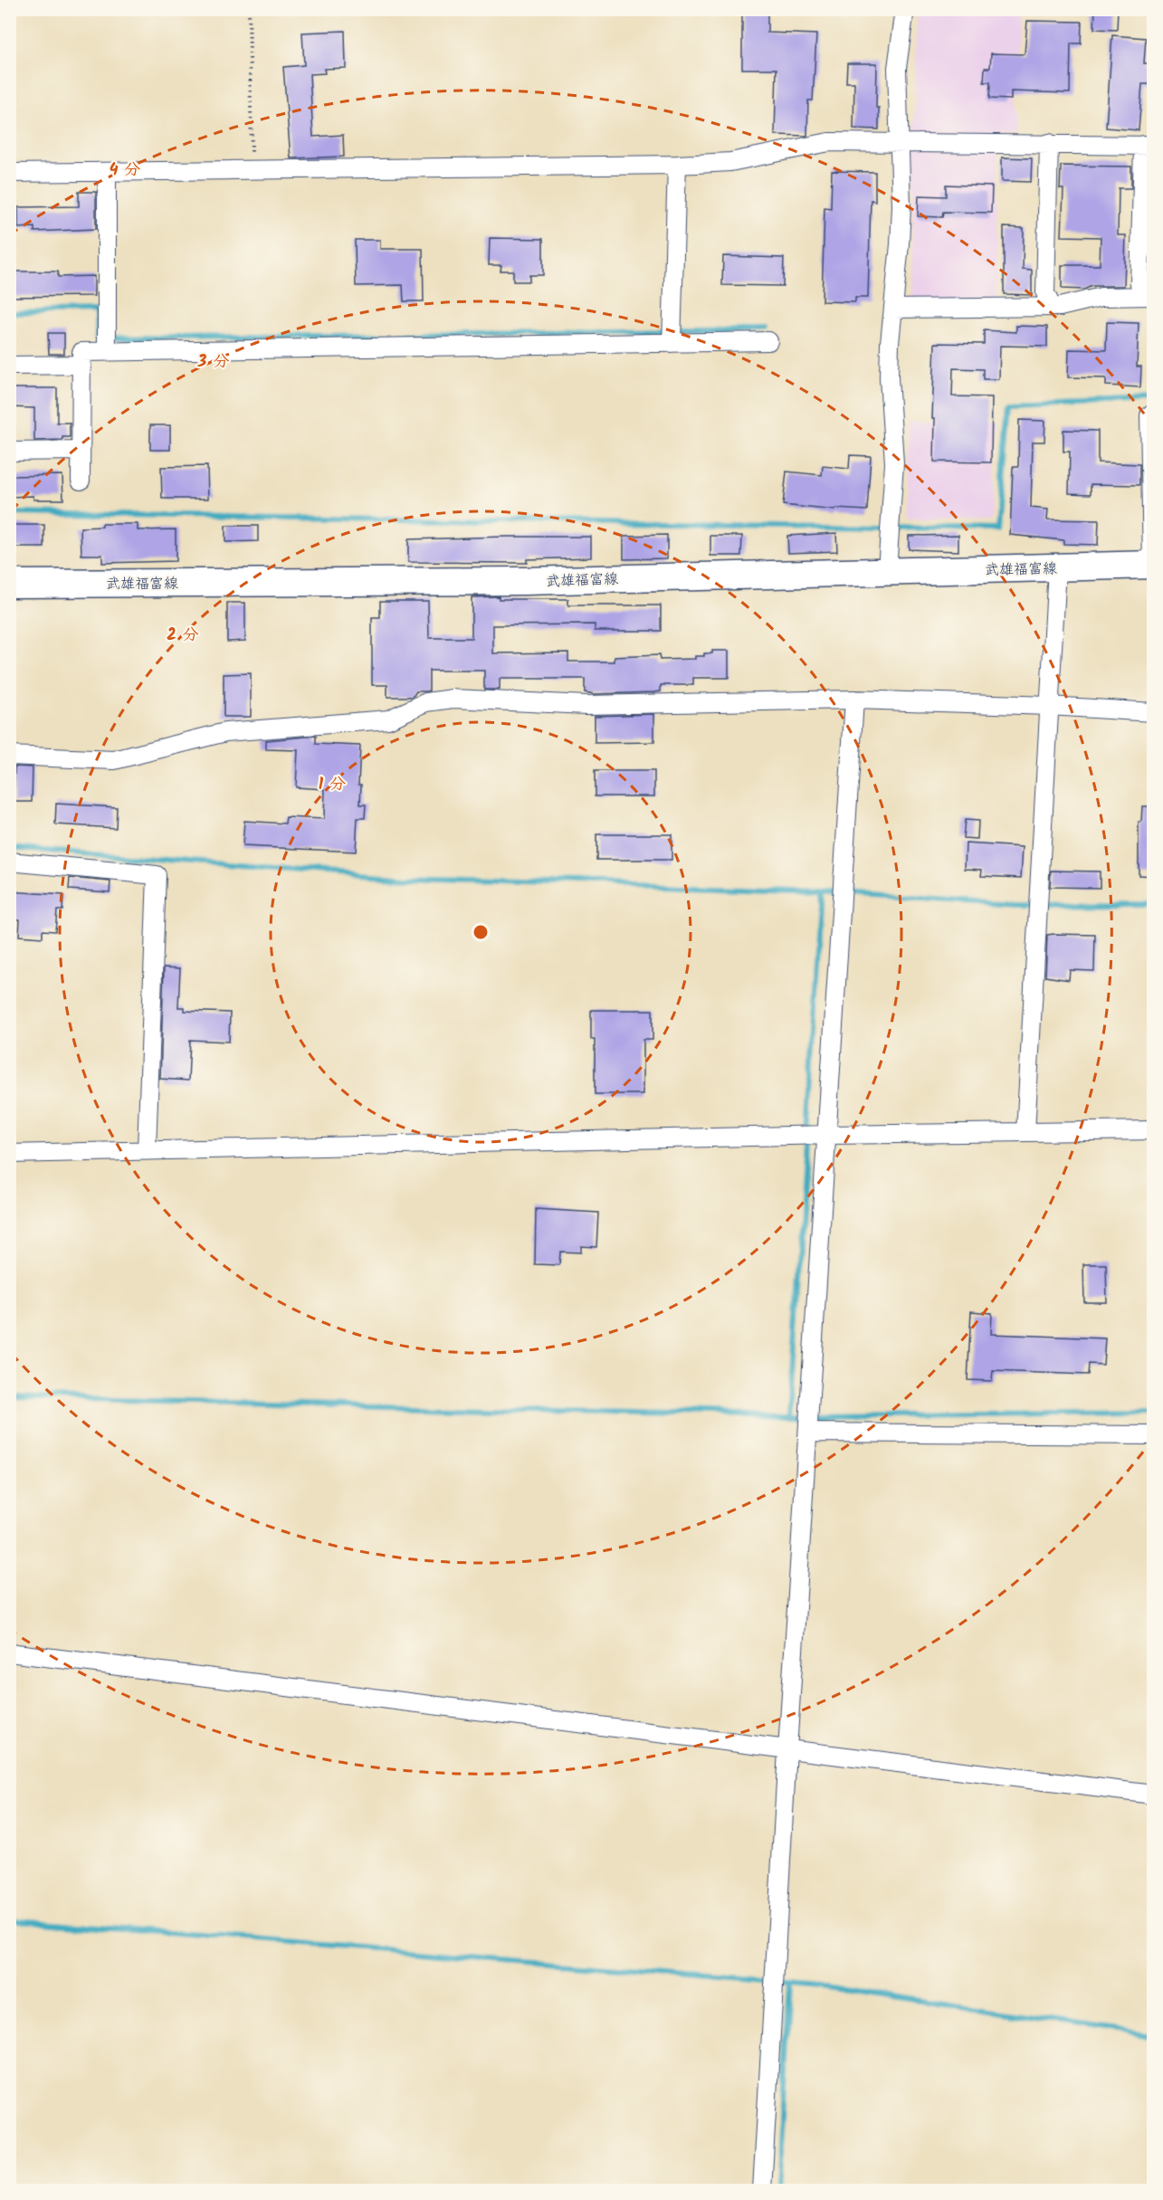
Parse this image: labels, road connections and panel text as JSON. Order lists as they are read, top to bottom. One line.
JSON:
{"streets":{"main road":["武雄福富線"]},"rings":["4 分","3 分","2 分","1 分"]}
